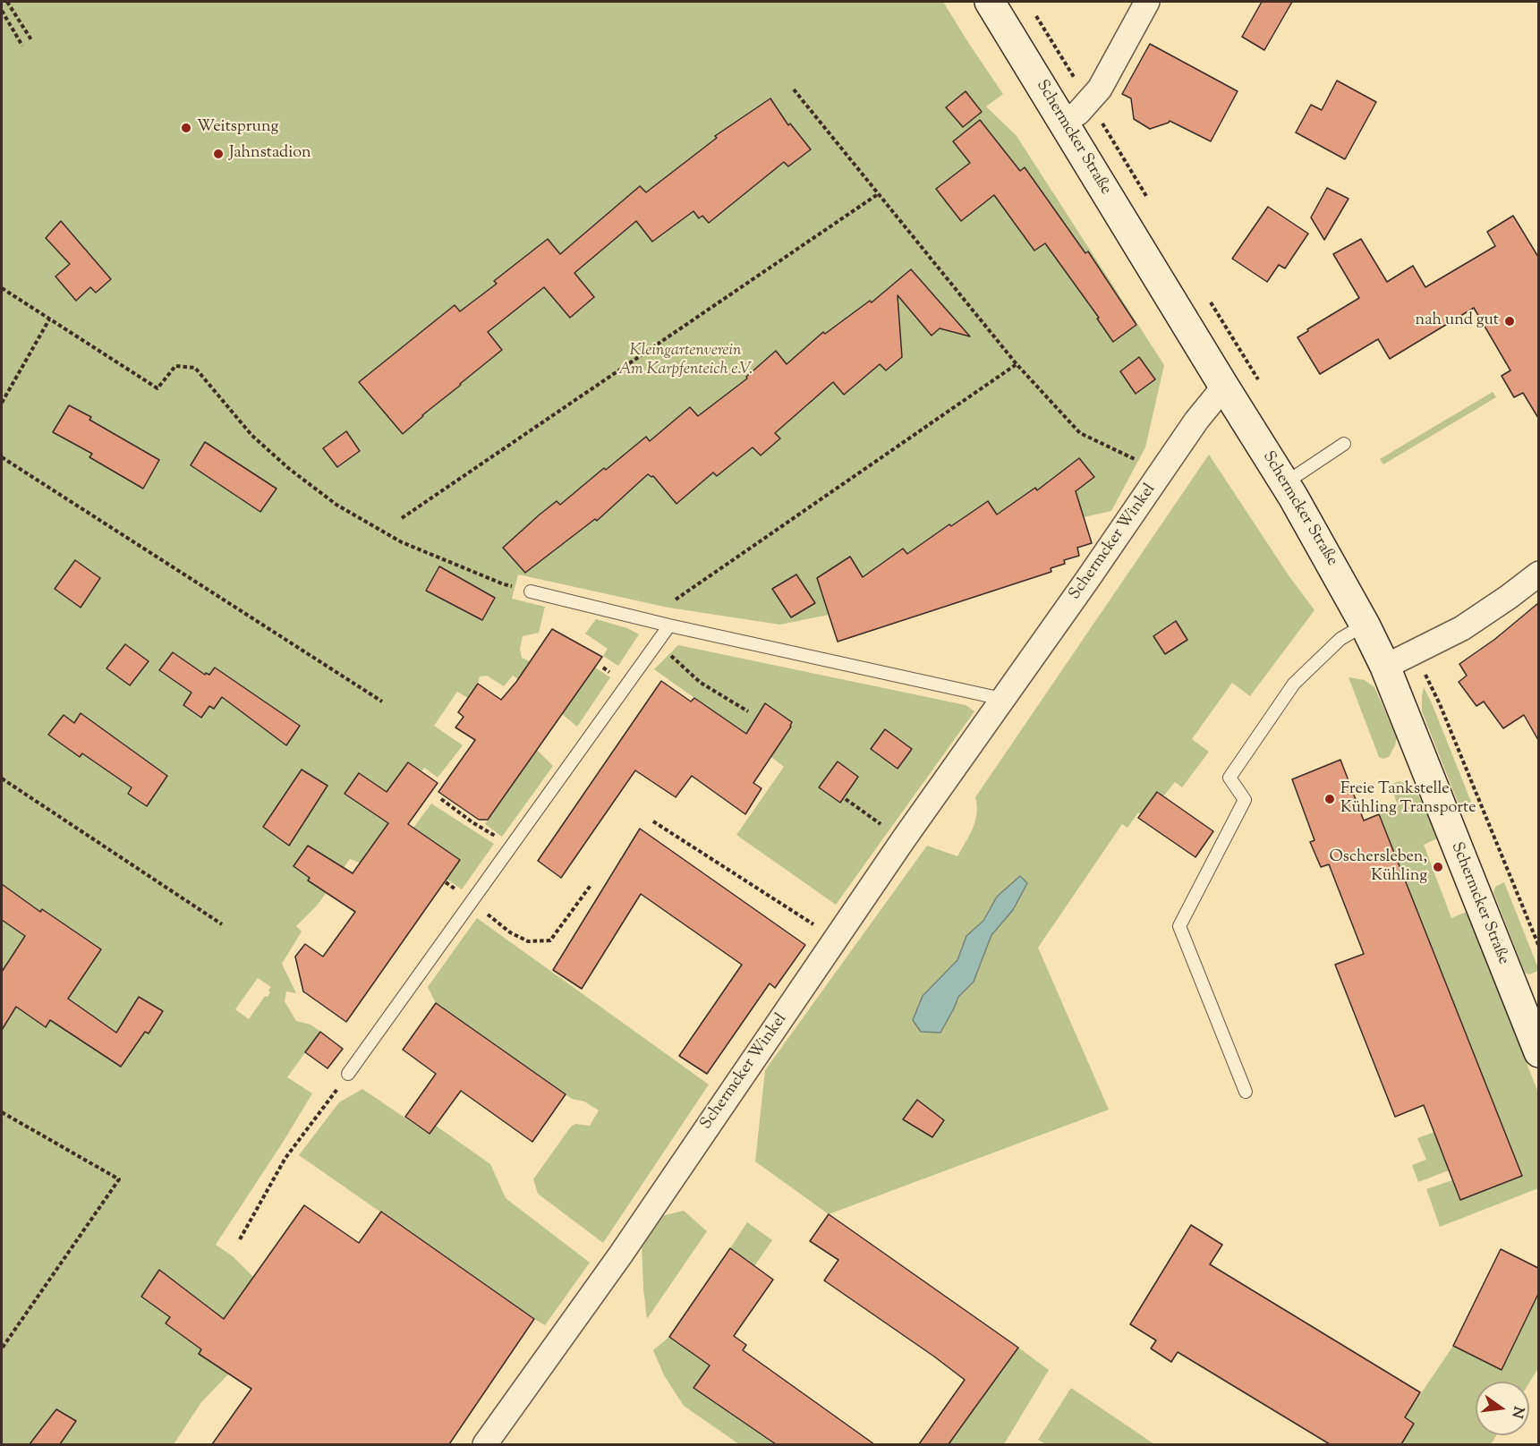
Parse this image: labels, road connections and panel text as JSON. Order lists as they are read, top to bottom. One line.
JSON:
{"streets":{"main road":["Schermcker Straße"],"street":["Schermcker Winkel"]},"crossings":[["Schermcker Straße","Schermcker Winkel"]],"parks":["Kleingartenverein Am Karpfenteich e.V."],"places":["Weitsprung","Jahnstadion","nah und gut","Freie Tankstelle Kühling Transporte","Oschersleben, Kühling"],"north":"right"}
